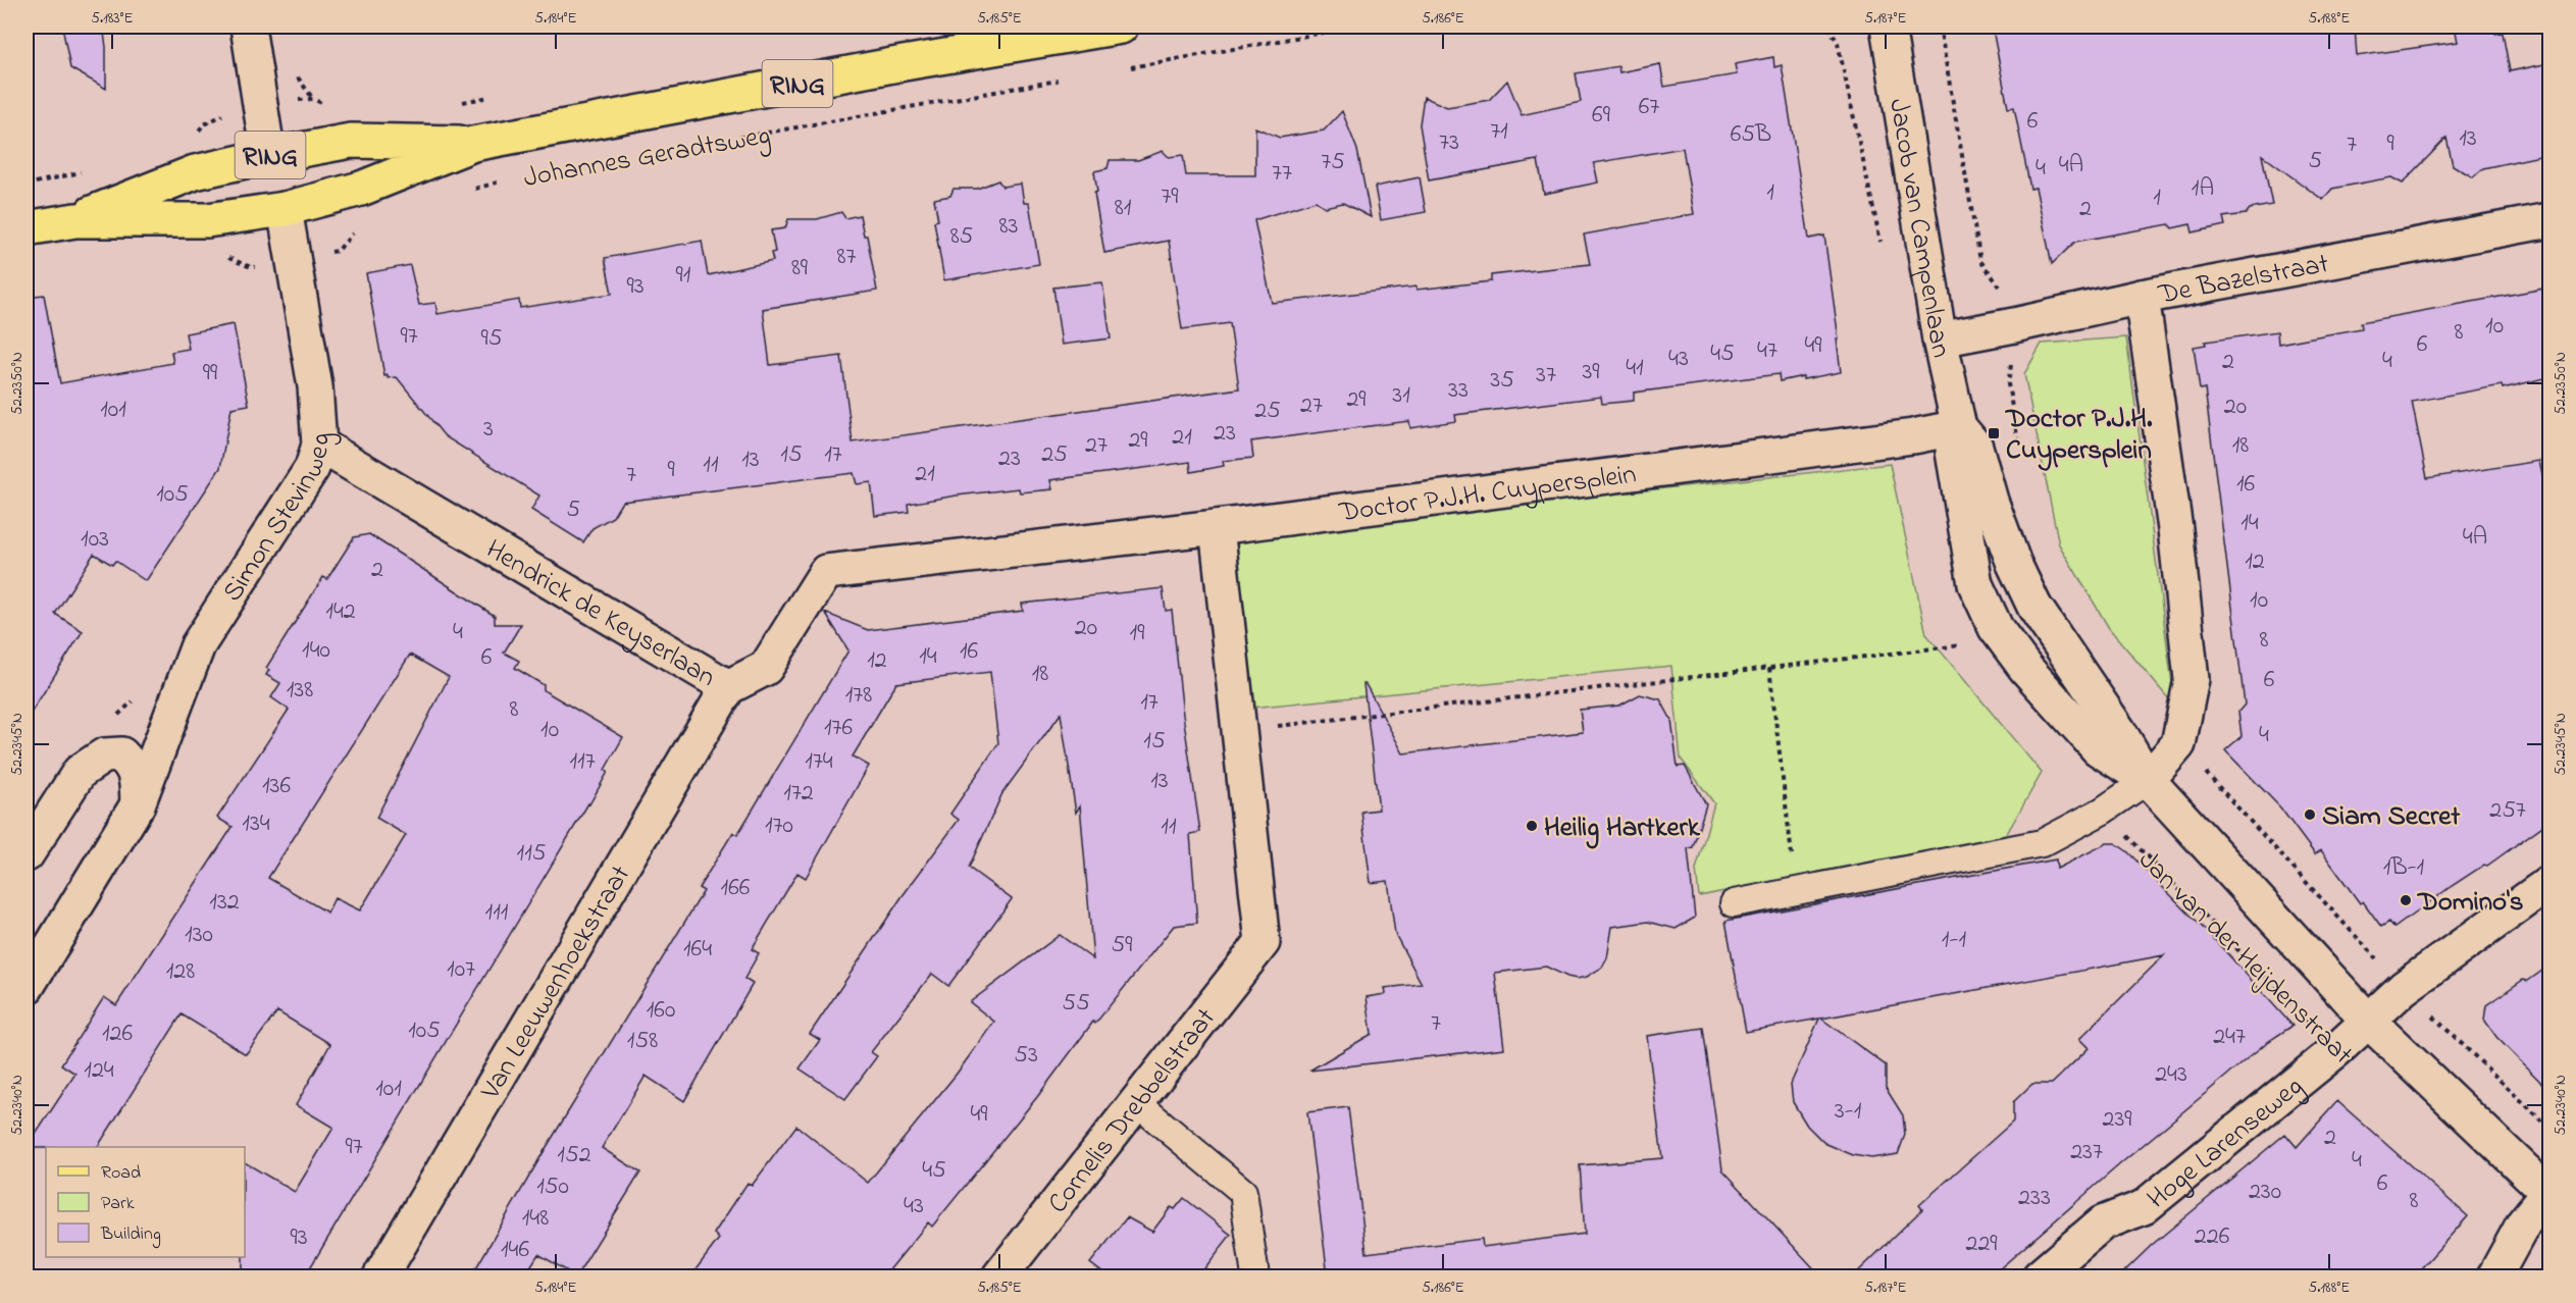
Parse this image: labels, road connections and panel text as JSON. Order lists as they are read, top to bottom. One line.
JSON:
{"streets":{"main road":["RING","Johannes Geradtsweg"],"street":["Jacob van Campenlaan","De Bazelstraat","Doctor P.J.H. Cuypersplein","Simon Stevinweg","Hendrick de Keyserlaan","Jan van der Heijdenstraat","Van Leeuwenhoekstraat","Cornelis Drebbelstraat","Hoge Larenseweg"]},"crossings":[["Johannes Geradtsweg","Simon Stevinweg"],["Jacob van Campenlaan","De Bazelstraat"],["Jacob van Campenlaan","Doctor P.J.H. Cuypersplein"],["Jacob van Campenlaan","Jan van der Heijdenstraat"],["Doctor P.J.H. Cuypersplein","Hendrick de Keyserlaan"],["Doctor P.J.H. Cuypersplein","Jan van der Heijdenstraat"],["Simon Stevinweg","Hendrick de Keyserlaan"],["Hendrick de Keyserlaan","Van Leeuwenhoekstraat"],["Jan van der Heijdenstraat","Hoge Larenseweg"]],"places":{"transit":["Doctor P.J.H. Cuypersplein"],"other":["Siam Secret","Heilig Hartkerk","Domino's"]},"house_numbers":["67","69","6","71","65B","13","73","9","7","5","75","4A","4","77","1A","1","79","1","81","2","83","85","87","89","91","93","10","8","97","95","6","49","47","45","43","4","2","41","39","99","37","35","33","31","29","27","20","101","25","3","23","21","29","27","18","15","17","25","23","13","11","9","21","7","16","105","5","14","4A","103","12","2","10","142","20","4","19","8","140","16","14","6","12","18","6","138","178","17","8","176","10","4","15","117","174","13","136","172","257","134","170","11","115","1B-1","166","132","111","130","1-1","59","164","107","128","55","160","7","105","126","247","158","53","124","243","101","3-1","49","239","2","97","237","152","4","45","6","150","230","233","8","43","148","226","93","229","146"],"legend":["Road","Park","Building"],"coordinates":["5.183°E","5.184°E","5.185°E","5.186°E","5.187°E","5.188°E","52.2350°N","52.2345°N","52.2340°N"]}
